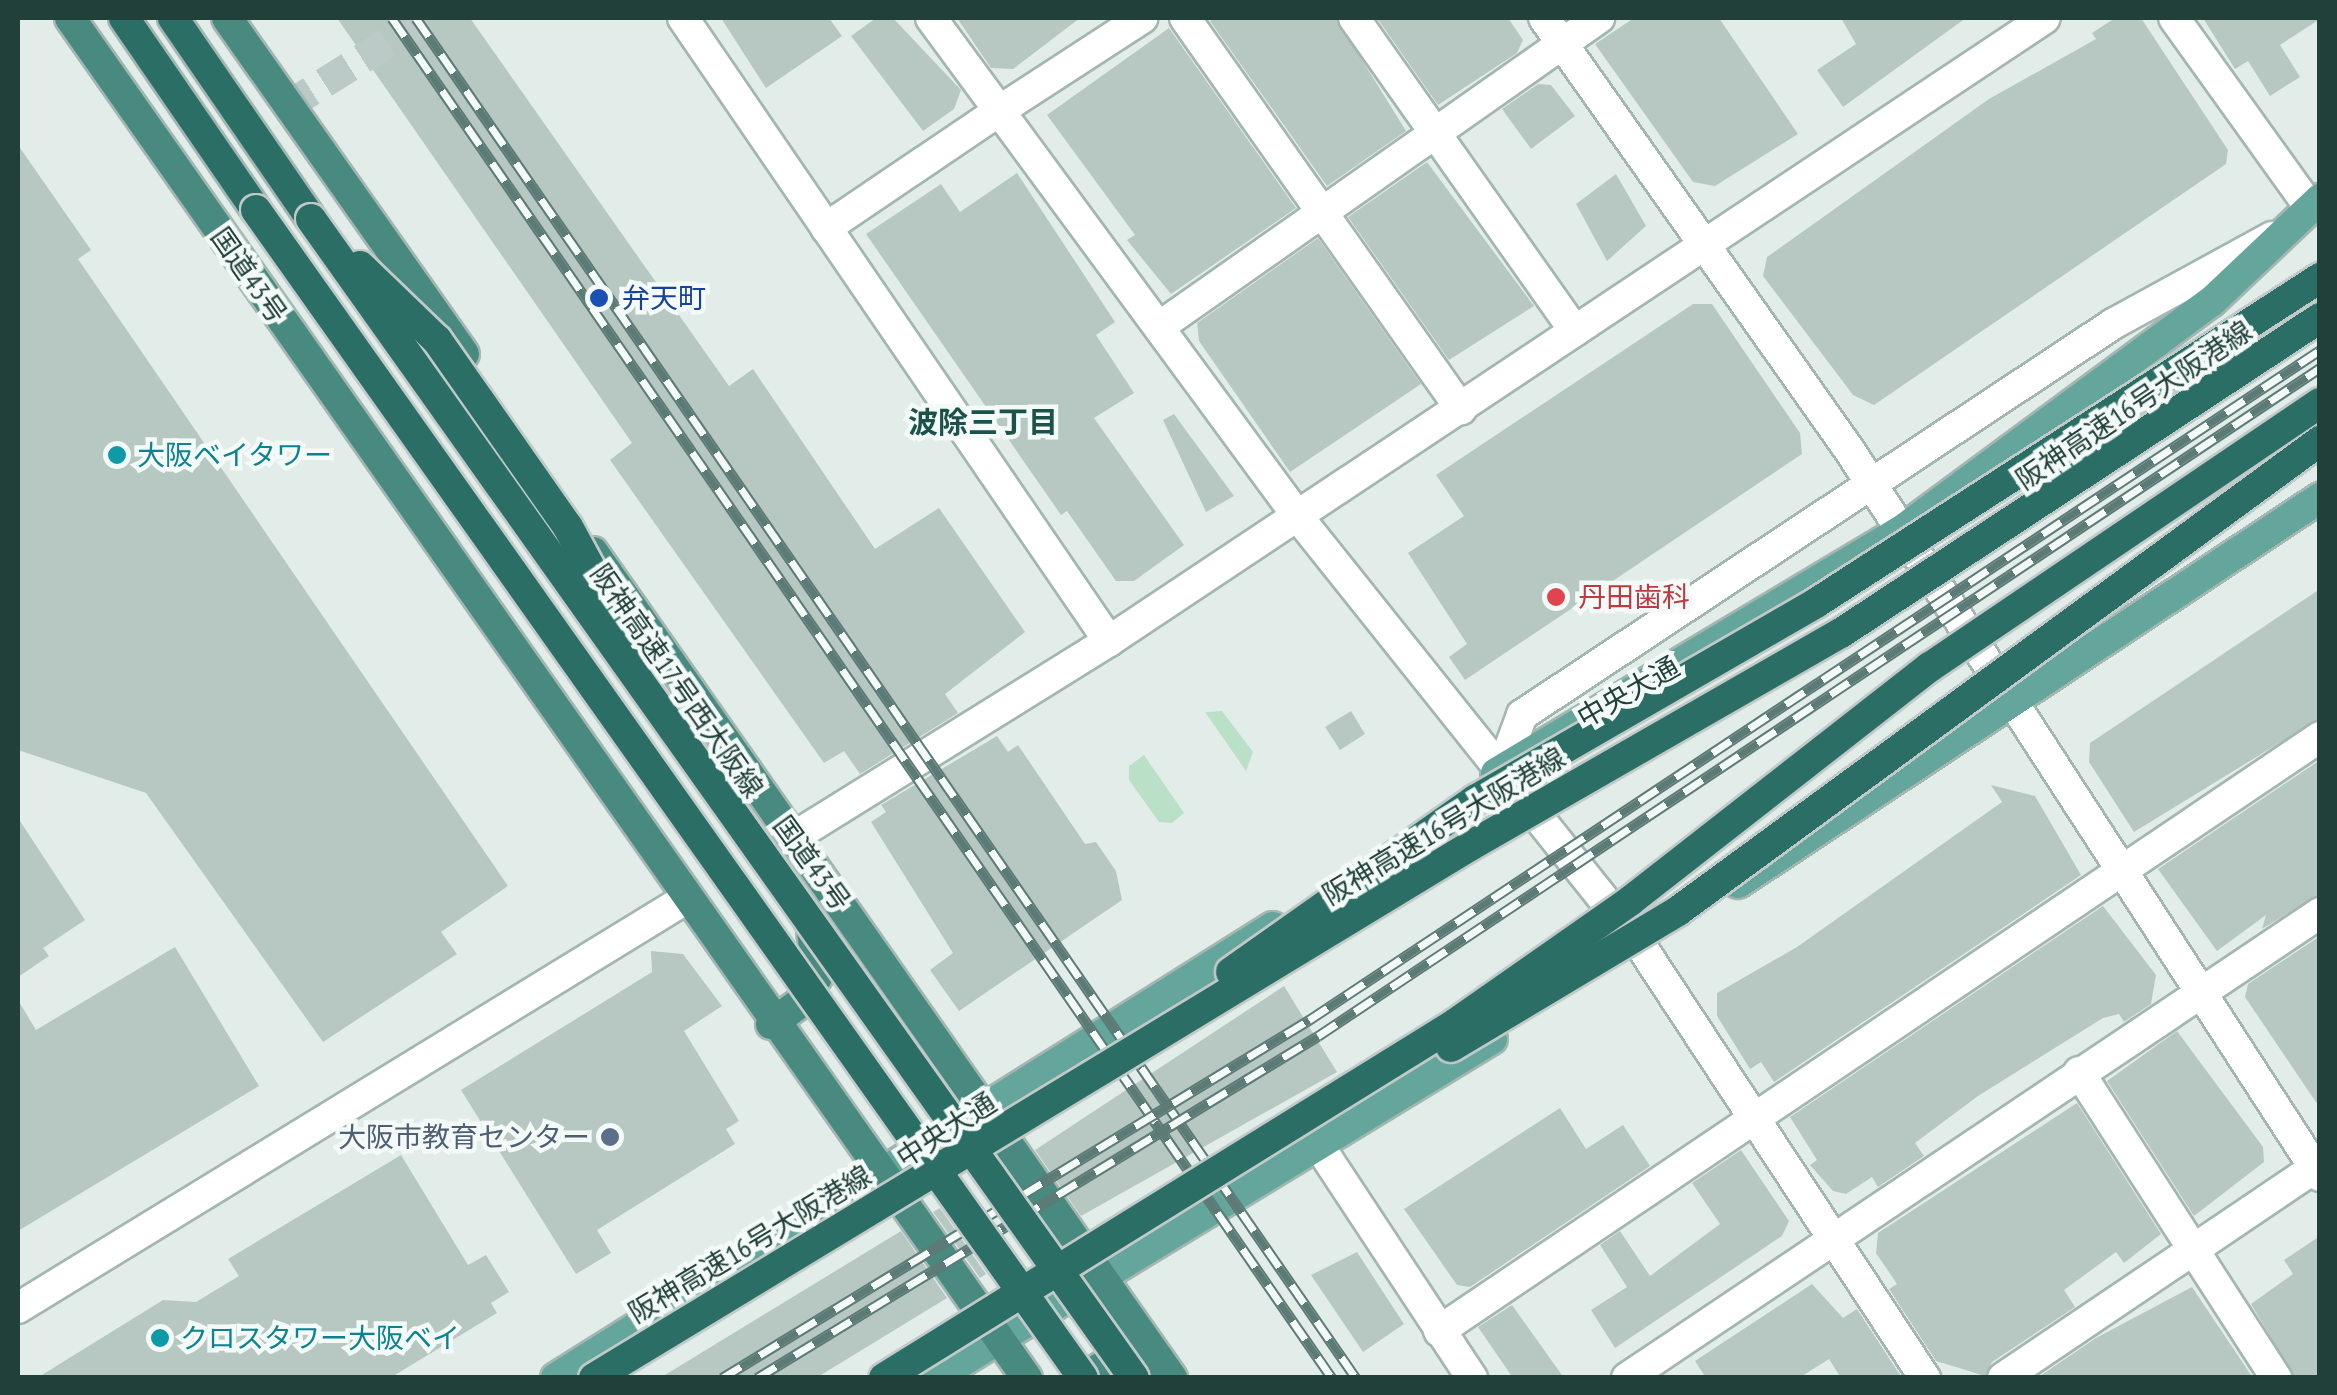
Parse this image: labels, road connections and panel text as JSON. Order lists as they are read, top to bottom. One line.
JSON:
{"streets":{"highway":["国道43号","阪神高速16号大阪港線","阪神高速17号西大阪線"],"main road":["中央大通"]},"crossings":[["国道43号","中央大通"]],"districts":["波除三丁目"],"places":["弁天町","大阪ベイタワー","丹田歯科","大阪市教育センター","クロスタワー大阪ベイ"]}
